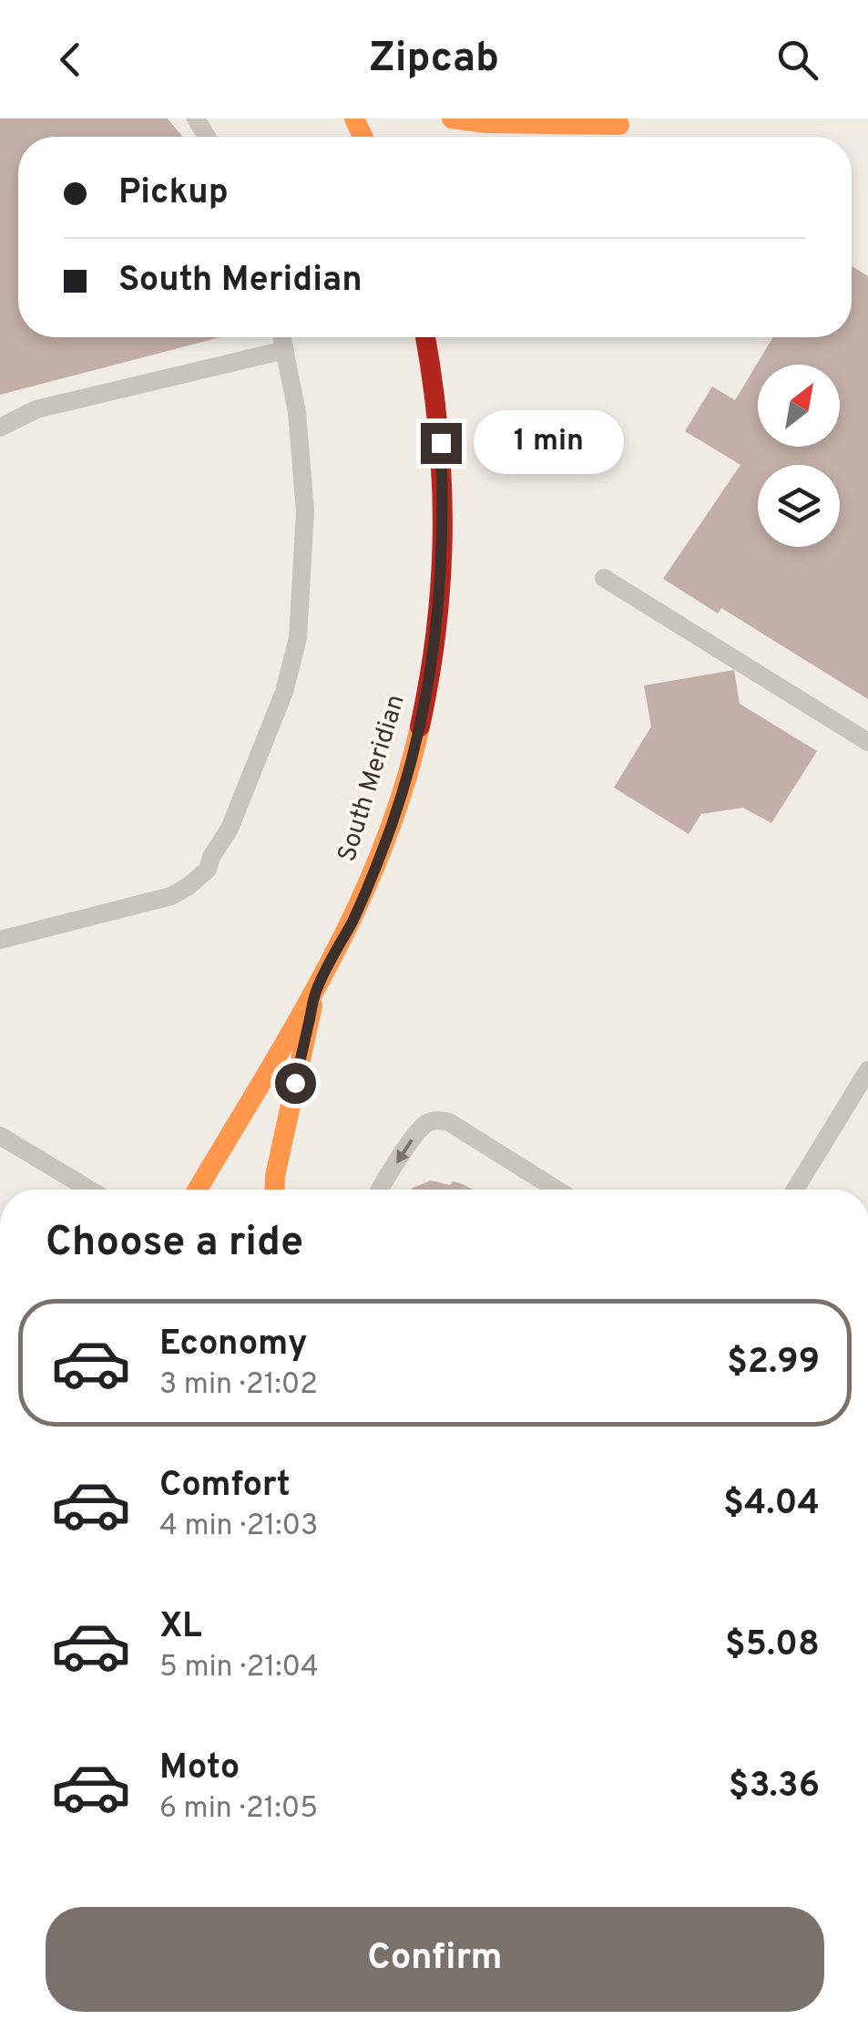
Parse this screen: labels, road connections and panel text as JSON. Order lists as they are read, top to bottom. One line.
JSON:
{"streets":{"main road":["South Meridian"]},"north":"top right","page":{"header":"Zipcab","banner":["Pickup","South Meridian"],"bubble":"1 min","heading":"Choose a ride","list":[{"name":"Economy","note":"3 min · 21:02","value":"$2.99"},{"name":"Comfort","note":"4 min · 21:03","value":"$4.04"},{"name":"XL","note":"5 min · 21:04","value":"$5.08"},{"name":"Moto","note":"6 min · 21:05","value":"$3.36"}],"buttons":"Confirm"}}
